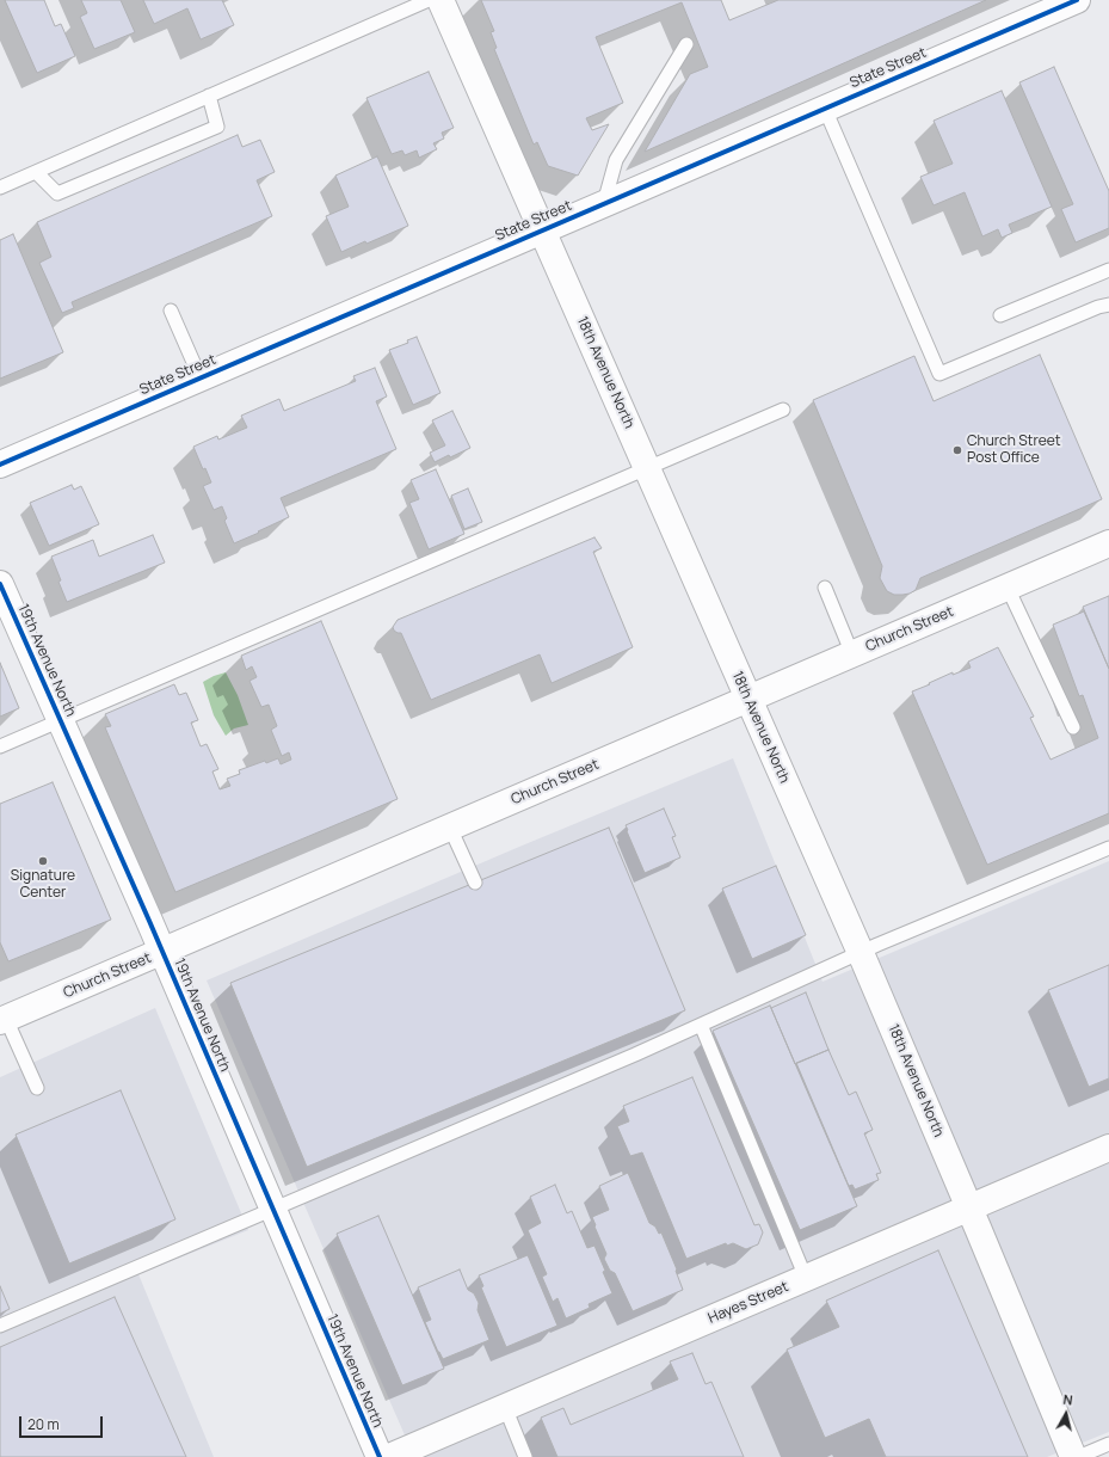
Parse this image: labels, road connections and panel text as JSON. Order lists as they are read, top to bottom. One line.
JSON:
{"streets":{"street":["State Street","18th Avenue North","Church Street","19th Avenue North","Hayes Street"]},"crossings":[["State Street","18th Avenue North"],["18th Avenue North","Church Street"],["18th Avenue North","Hayes Street"],["Church Street","19th Avenue North"]],"places":["Church Street Post Office","Signature Center"],"scale_bar":"20 m","north":"top"}
